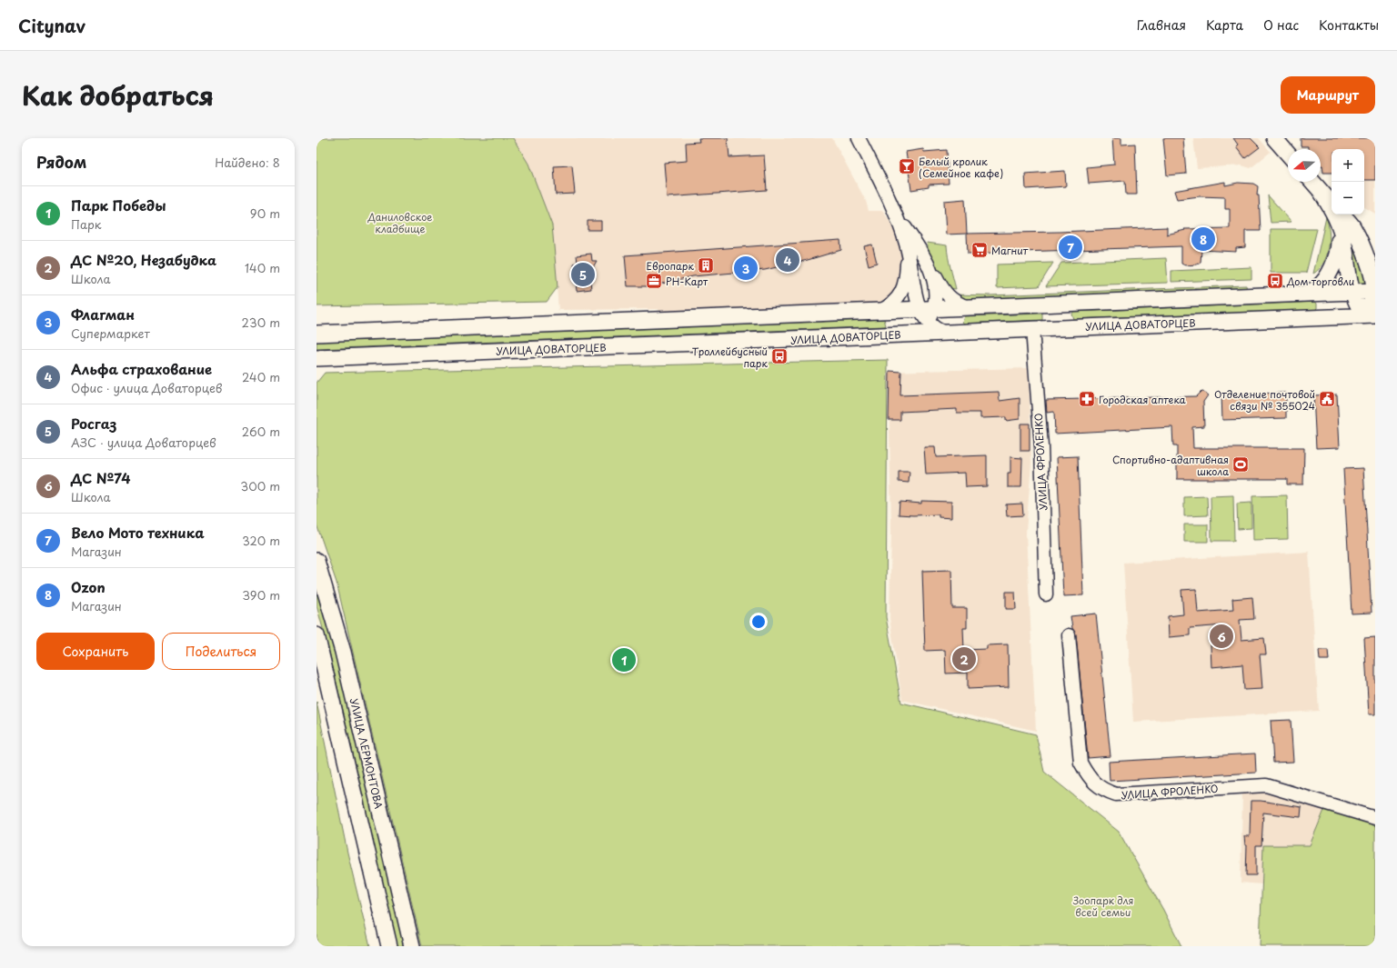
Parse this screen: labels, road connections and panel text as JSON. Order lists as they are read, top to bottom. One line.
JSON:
{"streets":{"main road":["УЛИЦА ДОВАТОРЦЕВ","УЛИЦА ЛЕРМОНТОВА"],"street":["УЛИЦА ФРОЛЕНКО"]},"crossings":[["УЛИЦА ДОВАТОРЦЕВ","УЛИЦА ФРОЛЕНКО"]],"parks":["Даниловское кладбище","Зоопарк для всей семьи"],"places":{"bar":["Белый кролик (Семейное кафе)"],"supermarket":["Магнит"],"building":["Европарк"],"office":["РН-Карт"],"bus stop":["Дом торговли","Троллейбусный парк"],"pharmacy":["Городская аптека"],"public building":["Отделение почтовой связи № 355024"],"sports":["Спортивно-адаптивная школа"]},"north":"left","page":{"header":"Citynav","nav":["Главная","Карта","О нас","Контакты"],"title":"Как добраться","buttons":["Маршрут",["Сохранить","Поделиться"]],"heading":["Рядом","Найдено: 8"],"map_buttons":["+","−"],"list":[{"mark":"1","name":"Парк Победы","note":"Парк","value":"90 m"},{"mark":"2","name":"ДС №20, Незабудка","note":"Школа","value":"140 m"},{"mark":"3","name":"Флагман","note":"Супермаркет","value":"230 m"},{"mark":"4","name":"Альфа страхование","note":"Офис · улица Доваторцев","value":"240 m"},{"mark":"5","name":"Росгаз","note":"АЗС · улица Доваторцев","value":"260 m"},{"mark":"6","name":"ДС №74","note":"Школа","value":"300 m"},{"mark":"7","name":"Вело Мото техника","note":"Магазин","value":"320 m"},{"mark":"8","name":"Ozon","note":"Магазин","value":"390 m"}],"pins":["8","7","4","3","5","6","2","1"]}}
